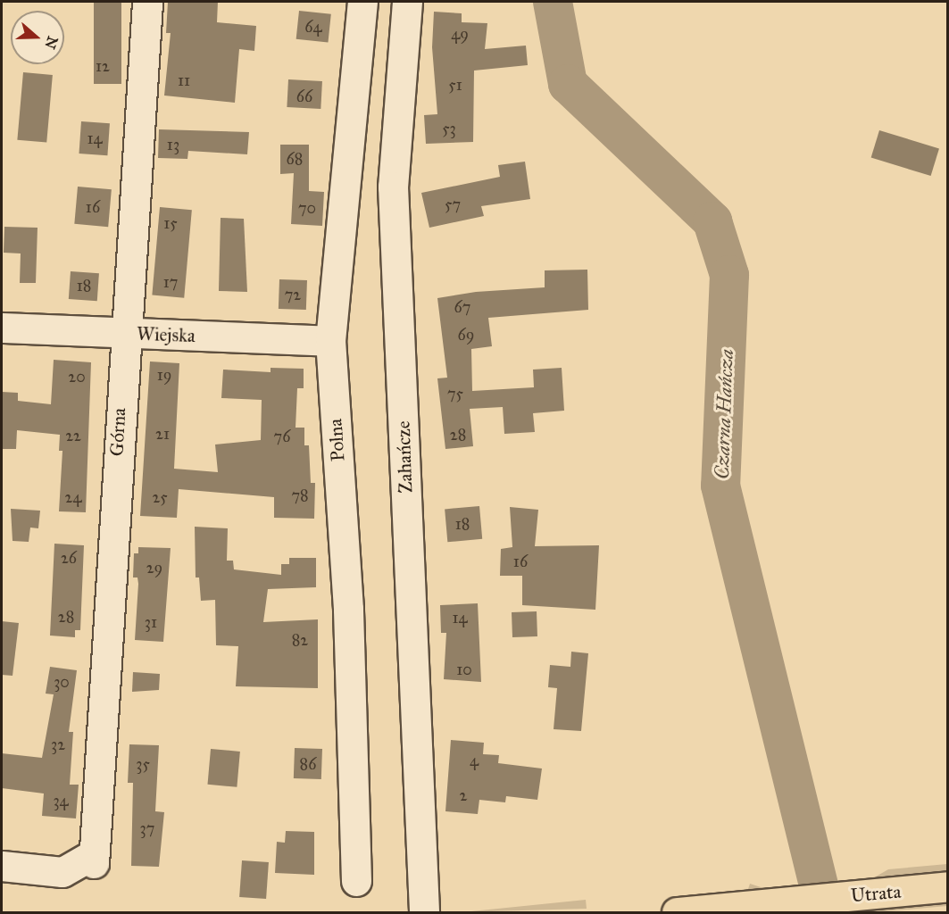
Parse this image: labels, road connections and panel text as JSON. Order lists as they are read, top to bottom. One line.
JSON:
{"streets":{"main road":["Utrata"],"street":["Wiejska","Górna","Polna","Zahańcze"]},"crossings":[["Wiejska","Górna"],["Wiejska","Polna"]],"water":["Czarna Hańcza"],"house_numbers":["64","49","12","11","51","66","53","14","13","68","57","16","70","15","17","18","72","67","69","19","20","75","21","28","22","76","78","24","25","18","26","16","29","28","14","31","82","10","30","32","4","35","86","2","34","37"],"north":"right"}
